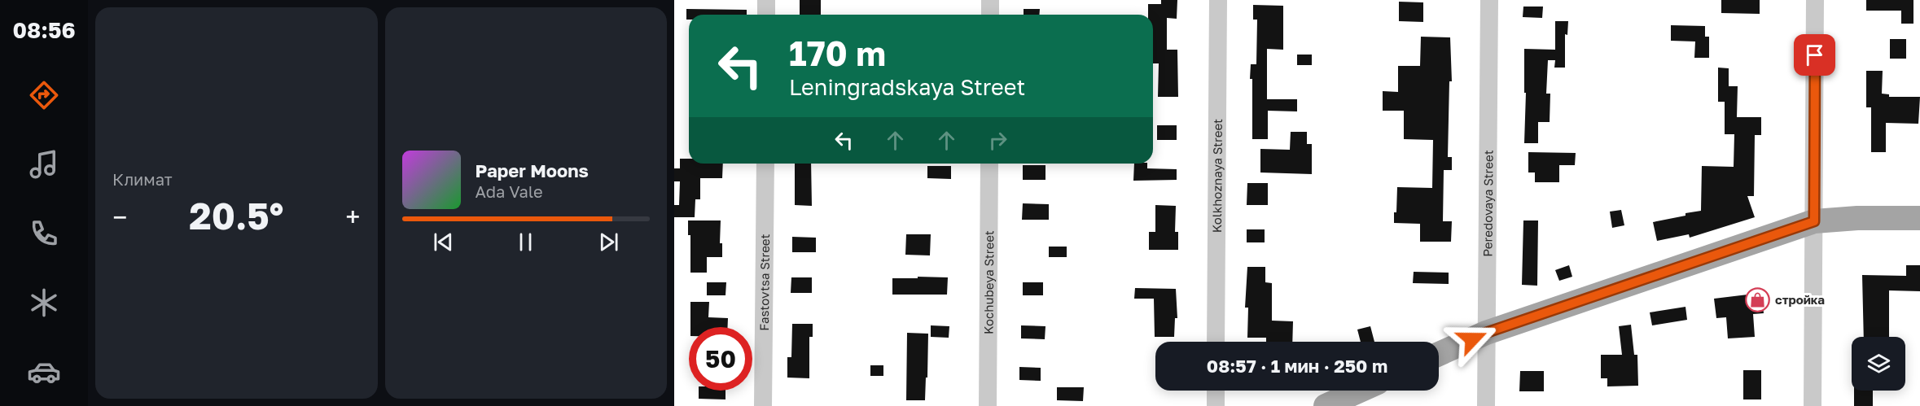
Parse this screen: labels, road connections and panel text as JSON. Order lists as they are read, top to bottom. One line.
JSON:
{"streets":{"street":["Kolkhoznaya Street","Peredovaya Street","Fastovtsa Street","Kochubeya Street"]},"places":{"shop":["стройка"]},"page":{"tabs":"08:56","tile":"Климат","turn":["170 m","Leningradskaya Street"],"song":["Paper Moons","Ada Vale"],"heat":["−","20.5°","+"],"limit":"50","trip":"08:57 · 1 мин · 250 m"}}
